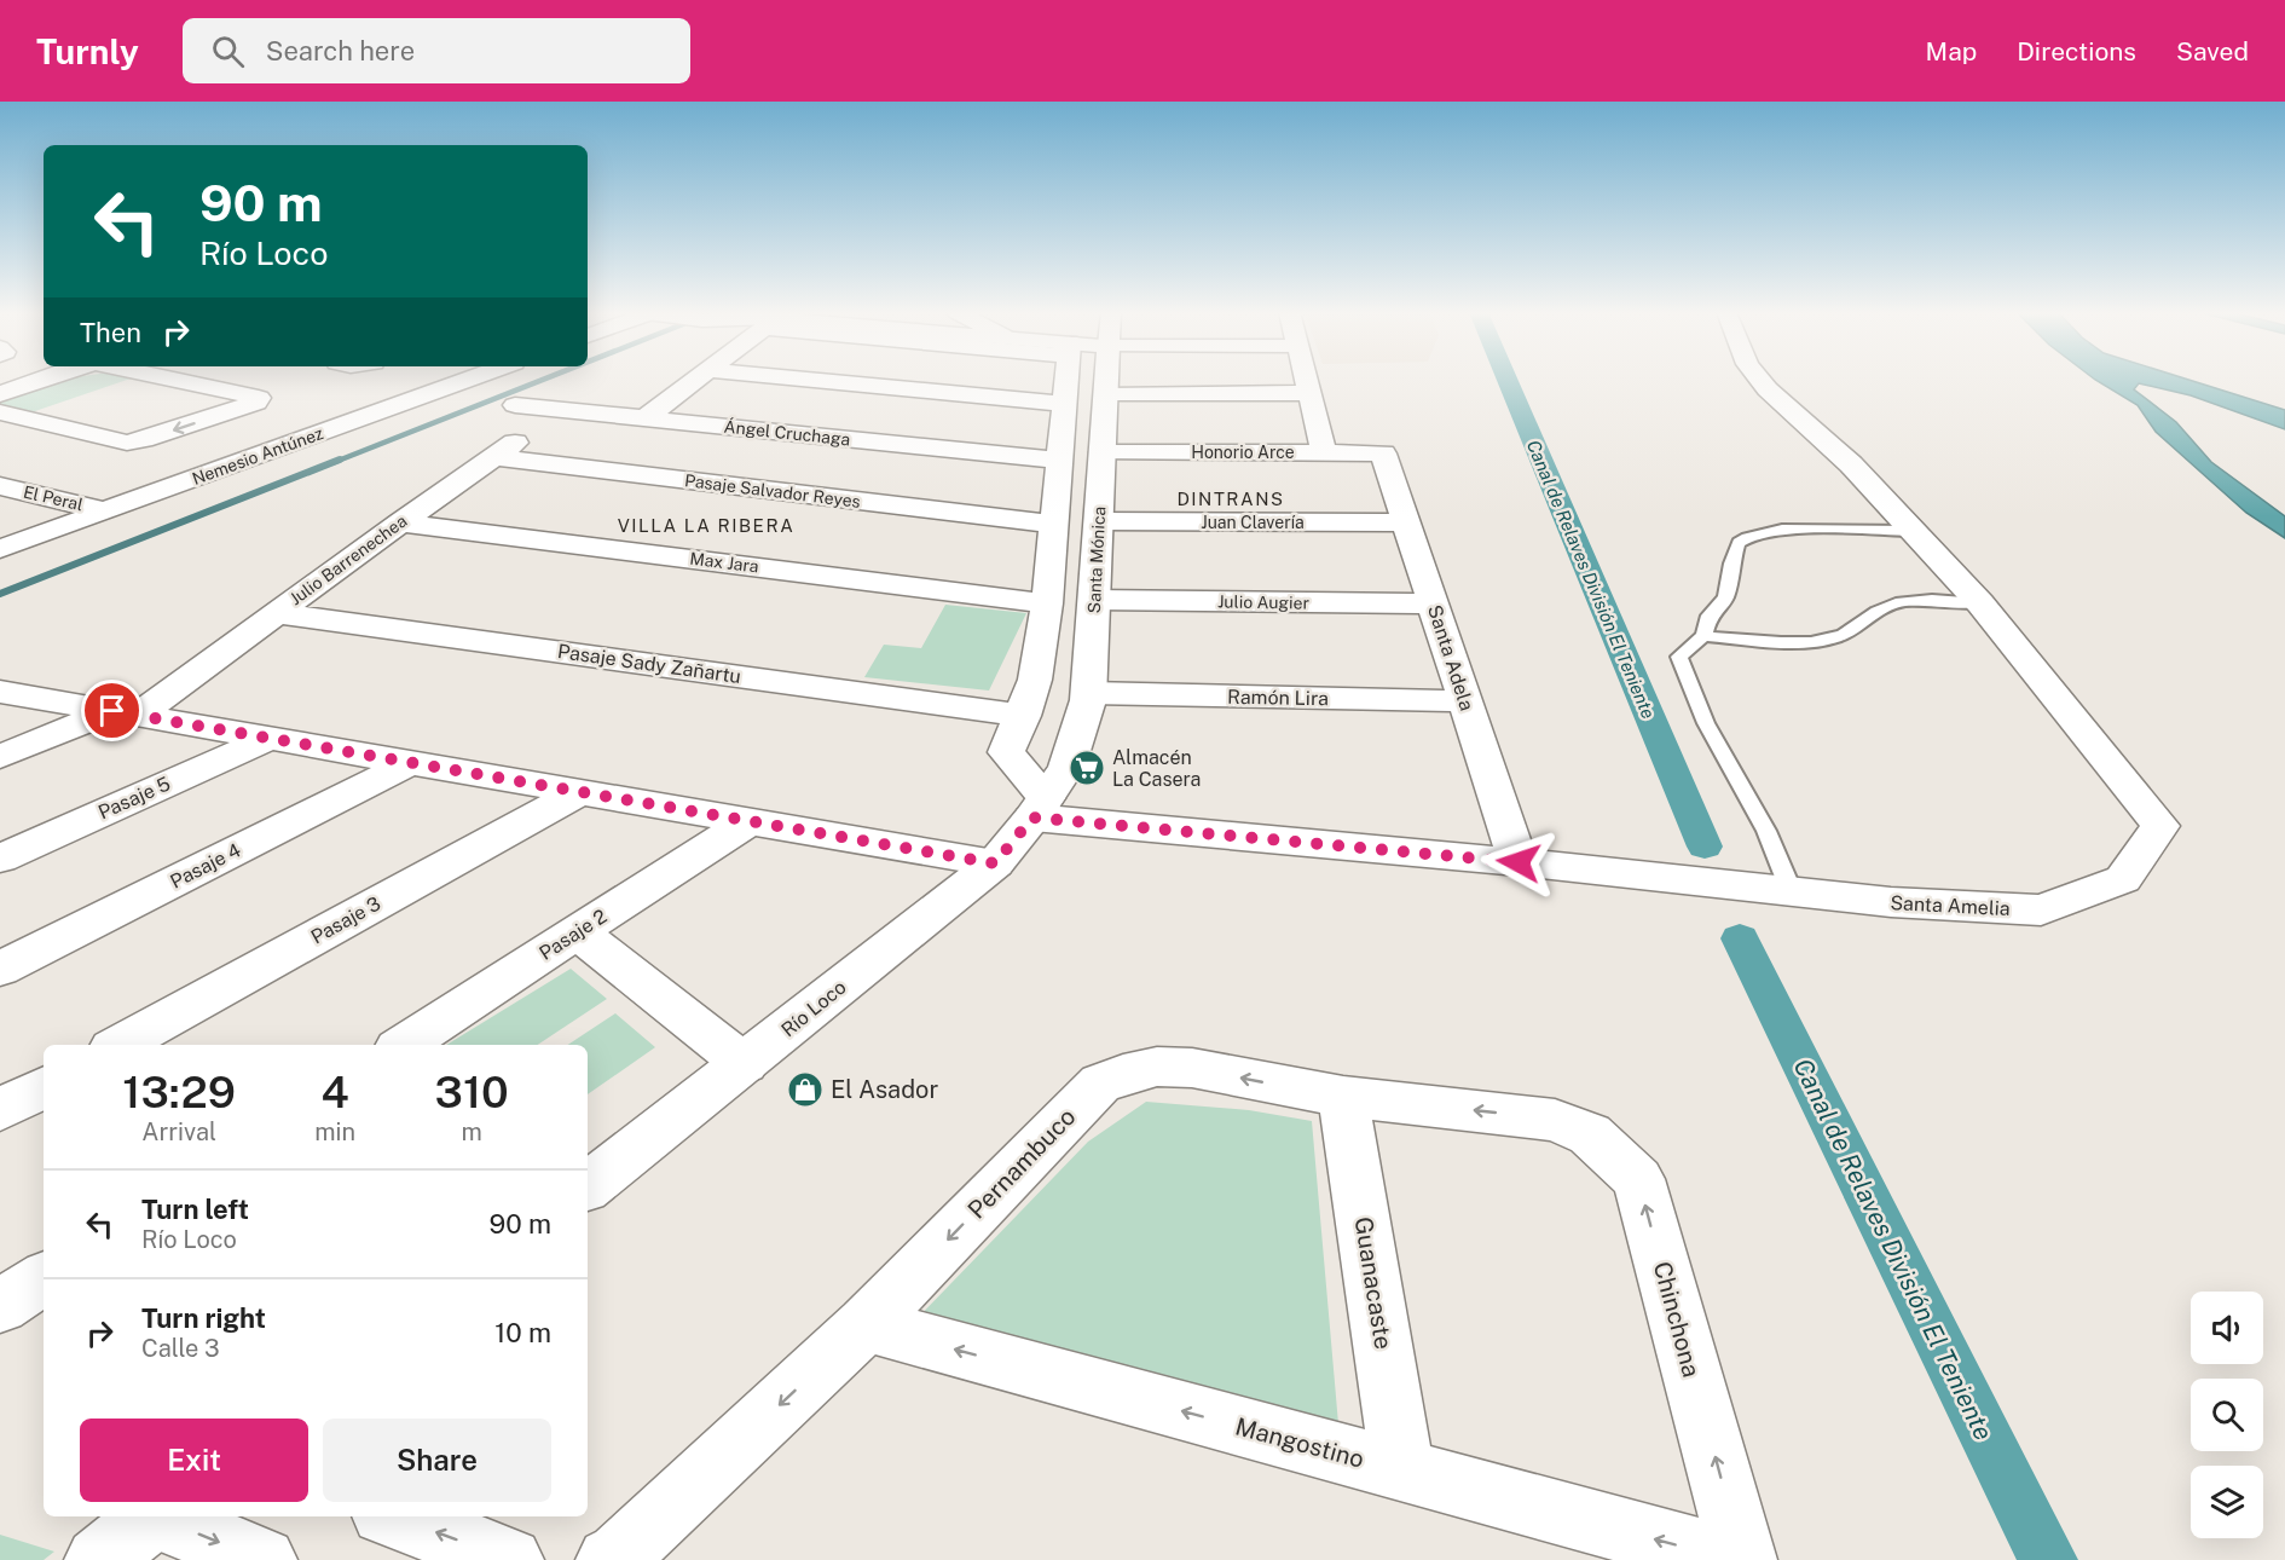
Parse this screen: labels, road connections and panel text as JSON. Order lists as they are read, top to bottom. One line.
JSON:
{"streets":{"street":["Ángel Cruchaga","Honorio Arce","Nemesio Antúnez","Pasaje Salvador Reyes","El Peral","Juan Clavería","Julio Barrenechea","Santa Mónica","Max Jara","Julio Augier","Santa Adela","Pasaje Sady Zañartu","Ramón Lira","Pasaje 5","Pasaje 4","Santa Amelia","Pasaje 3","Pasaje 2","Río Loco","Pernambuco","Guanacaste","Chinchona","Mangostino"]},"crossings":[["Ángel Cruchaga","Julio Barrenechea"],["Honorio Arce","Santa Mónica"],["Honorio Arce","Santa Adela"],["Nemesio Antúnez","El Peral"],["Pasaje Salvador Reyes","Julio Barrenechea"],["Juan Clavería","Santa Mónica"],["Juan Clavería","Santa Adela"],["Julio Barrenechea","Max Jara"],["Julio Barrenechea","Pasaje Sady Zañartu"],["Santa Mónica","Julio Augier"],["Santa Mónica","Ramón Lira"],["Santa Mónica","Santa Amelia"],["Santa Mónica","Río Loco"],["Julio Augier","Santa Adela"],["Santa Adela","Ramón Lira"],["Santa Adela","Santa Amelia"],["Santa Amelia","Río Loco"],["Pernambuco","Guanacaste"],["Pernambuco","Chinchona"],["Pernambuco","Mangostino"],["Guanacaste","Mangostino"]],"one_way":["Pernambuco","Chinchona","Mangostino"],"districts":["DINTRANS","VILLA LA RIBERA"],"water":["Canal de Relaves División El Teniente"],"places":{"supermarket":["Almacén La Casera"],"shop":["El Asador"]},"page":{"header":"Turnly","search":"Search here","nav":["Map","Directions","Saved"],"turn":["90 m","Río Loco"],"then":"Then","eta":["13:29","Arrival","4","min","310","m"],"list":[{"name":"Turn left","note":"Río Loco","value":"90 m"},{"name":"Turn right","note":"Calle 3","value":"10 m"}],"buttons":["Exit","Share"]}}
